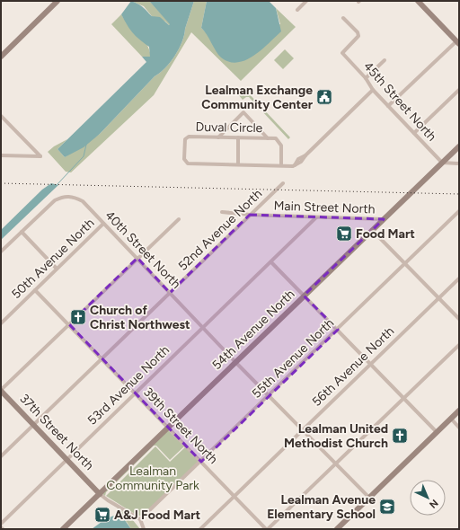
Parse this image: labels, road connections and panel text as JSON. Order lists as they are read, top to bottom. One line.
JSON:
{"streets":{"main road":["54th Avenue North","37th Street North"],"street":["45th Street North","Duval Circle","Main Street North","52nd Avenue North","40th Street North","50th Avenue North","55th Avenue North","56th Avenue North","53rd Avenue North","39th Street North"]},"crossings":[["45th Street North","Duval Circle"],["45th Street North","54th Avenue North"],["Main Street North","52nd Avenue North"],["Main Street North","54th Avenue North"],["Main Street North","53rd Avenue North"],["52nd Avenue North","40th Street North"],["52nd Avenue North","39th Street North"],["52nd Avenue North","37th Street North"],["40th Street North","50th Avenue North"],["40th Street North","54th Avenue North"],["40th Street North","55th Avenue North"],["40th Street North","56th Avenue North"],["40th Street North","53rd Avenue North"],["50th Avenue North","39th Street North"],["54th Avenue North","39th Street North"],["54th Avenue North","37th Street North"],["55th Avenue North","39th Street North"],["55th Avenue North","37th Street North"],["56th Avenue North","39th Street North"],["53rd Avenue North","39th Street North"],["53rd Avenue North","37th Street North"]],"parks":["Lealman Community Park"],"places":{"public building":["Lealman Exchange Community Center"],"supermarket":["Food Mart","A&J Food Mart"],"church":["Church of Christ Northwest","Lealman United Methodist Church"],"school or university":["Lealman Avenue Elementary School"]},"north":"bottom right"}
